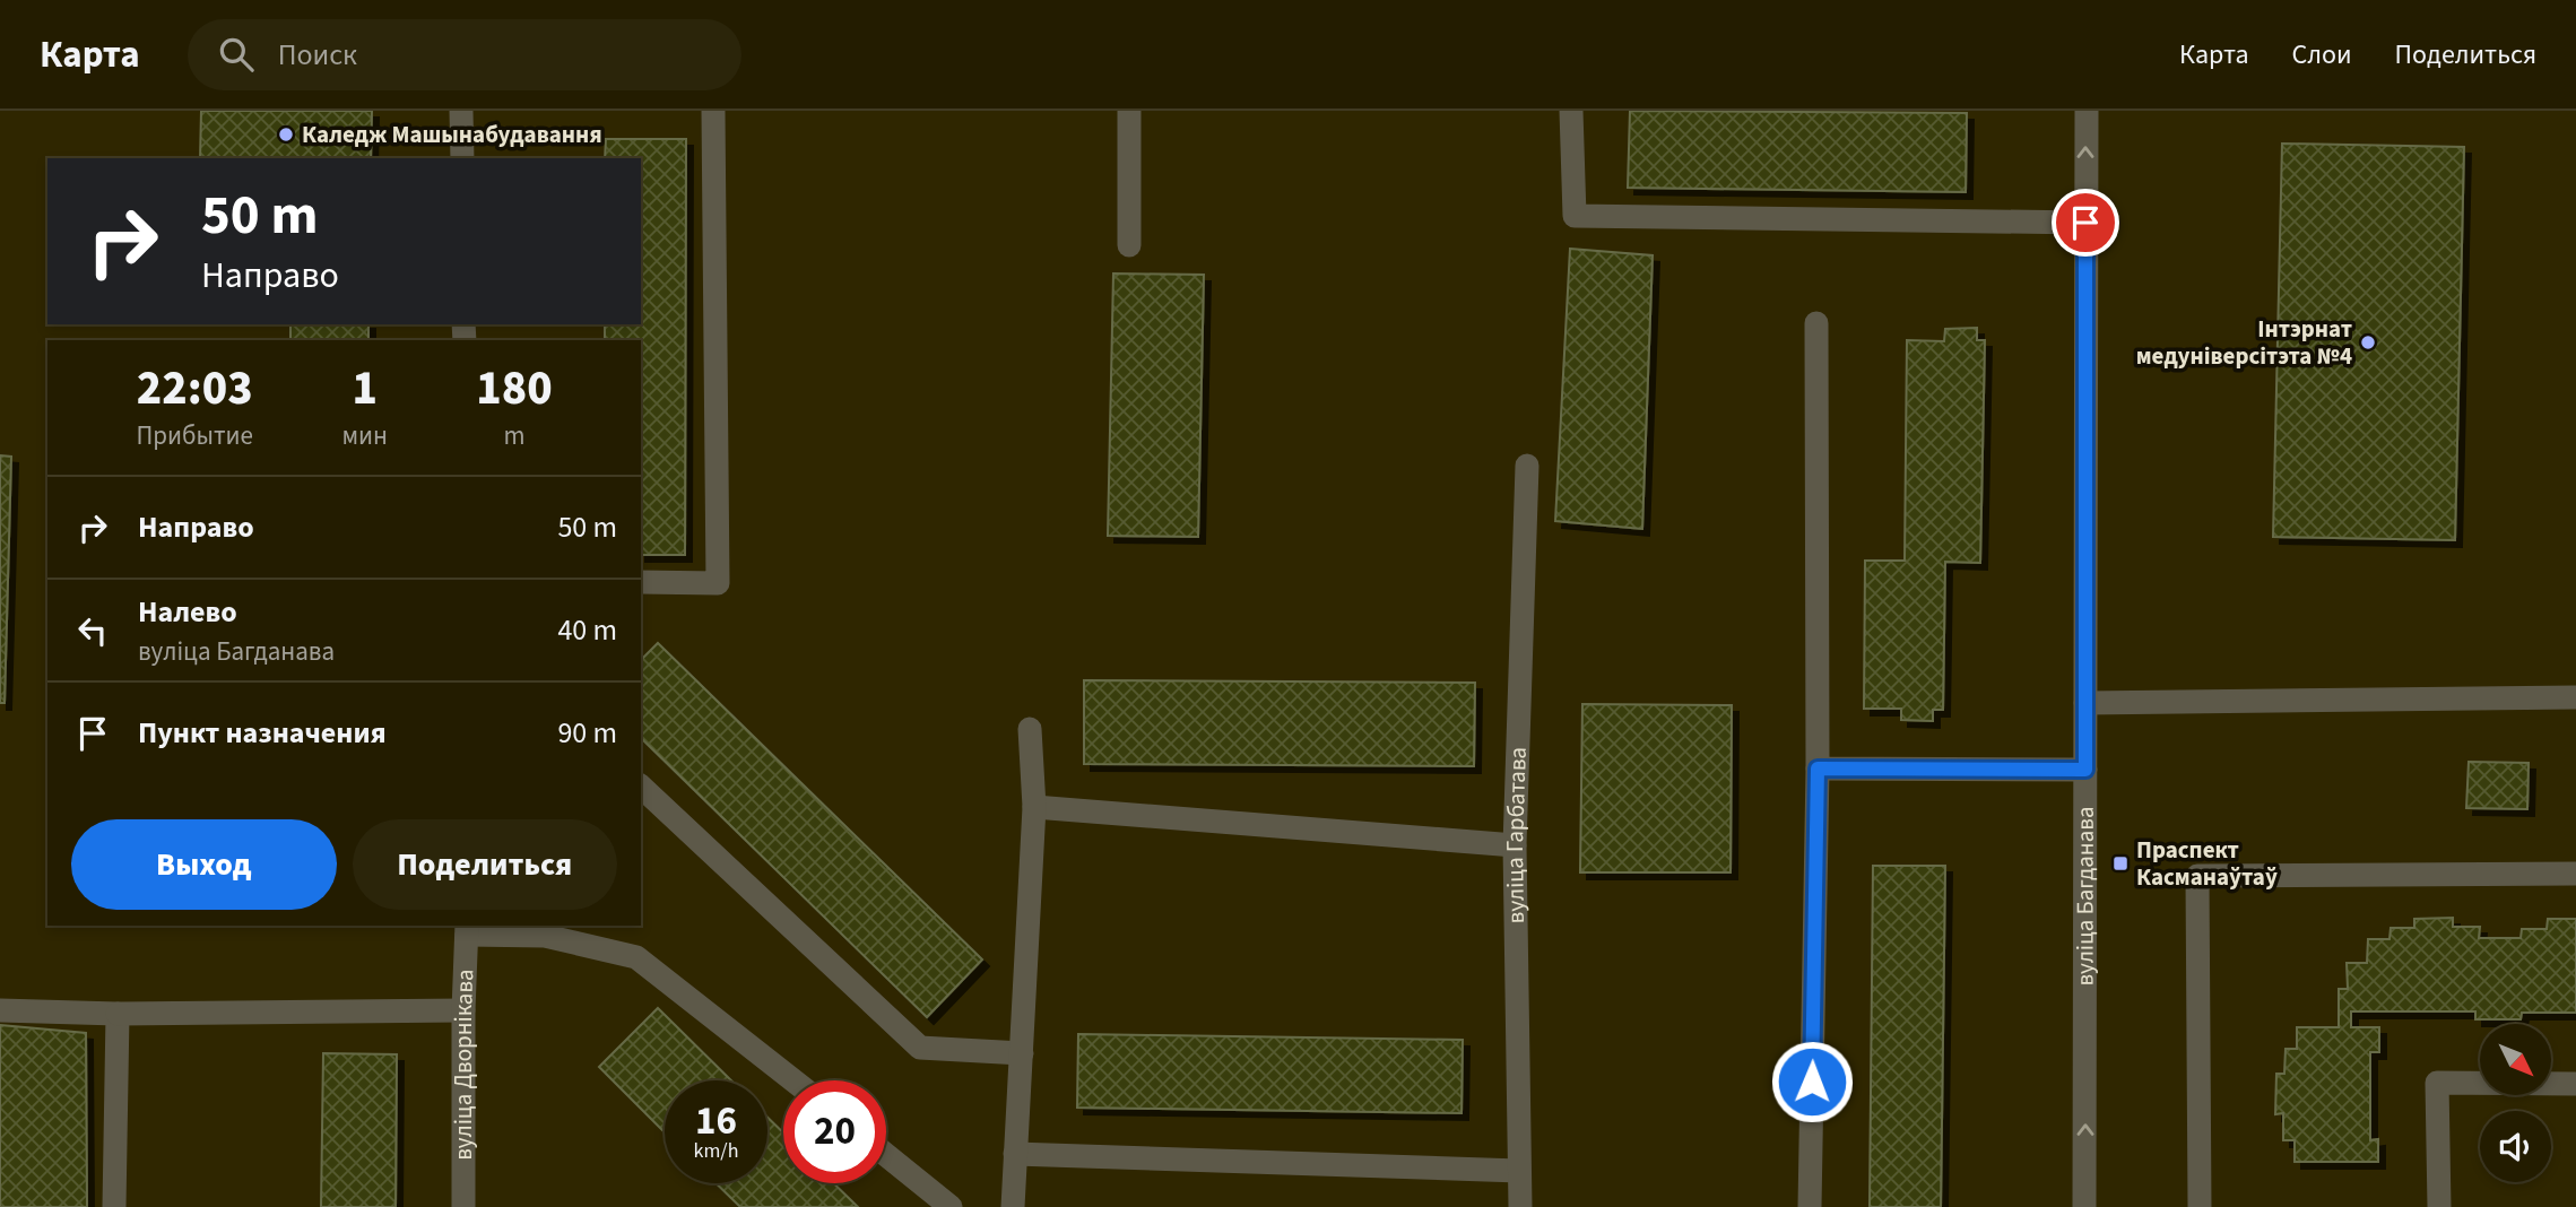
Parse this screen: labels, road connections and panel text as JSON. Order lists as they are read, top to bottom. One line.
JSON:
{"streets":{"street":["вуліца Гарбатава","вуліца Багданава","вуліца Дворнікава"]},"one_way":["вуліца Багданава"],"places":{"other":["Каледж Машынабудавання","Інтэрнат медуніверсітэта №4"],"transit":["Праспект Касманаўтаў"]},"north":"bottom right","page":{"header":"Карта","search":"Поиск","nav":["Карта","Слои","Поделиться"],"turn":["50 m","Направо"],"eta":["22:03","Прибытие","1","мин","180","m"],"list":[{"name":"Направо","value":"50 m"},{"name":"Налево","note":"вуліца Багданава","value":"40 m"},{"name":"Пункт назначения","value":"90 m"}],"buttons":["Выход","Поделиться"],"speed":"16 km/h","limit":"20"}}
